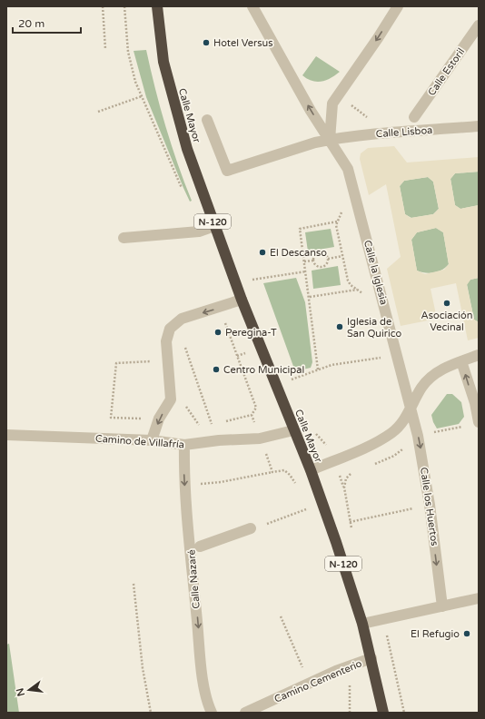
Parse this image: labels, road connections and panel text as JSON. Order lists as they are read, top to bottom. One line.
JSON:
{"streets":{"highway":["Calle Mayor","N-120"],"street":["Calle Estoril","Calle Lisboa","Calle la Iglesia","Camino de Villafría","Calle los Huertos","Calle Nazaré","Camino Cementerio"]},"crossings":[["Calle Mayor","N-120"],["Calle Mayor","Camino de Villafría"],["Calle Mayor","Camino Cementerio"],["Calle Lisboa","Calle la Iglesia"],["N-120","Camino Cementerio"],["Calle la Iglesia","Calle los Huertos"],["Camino de Villafría","Calle Nazaré"]],"one_way":["Calle la Iglesia","Calle los Huertos","Calle Nazaré"],"places":["Hotel Versus","El Descanso","Asociación Vecinal","Iglesia de San Quirico","Peregina-T","Centro Municipal","El Refugio"],"scale_bar":"20 m","north":"left"}
